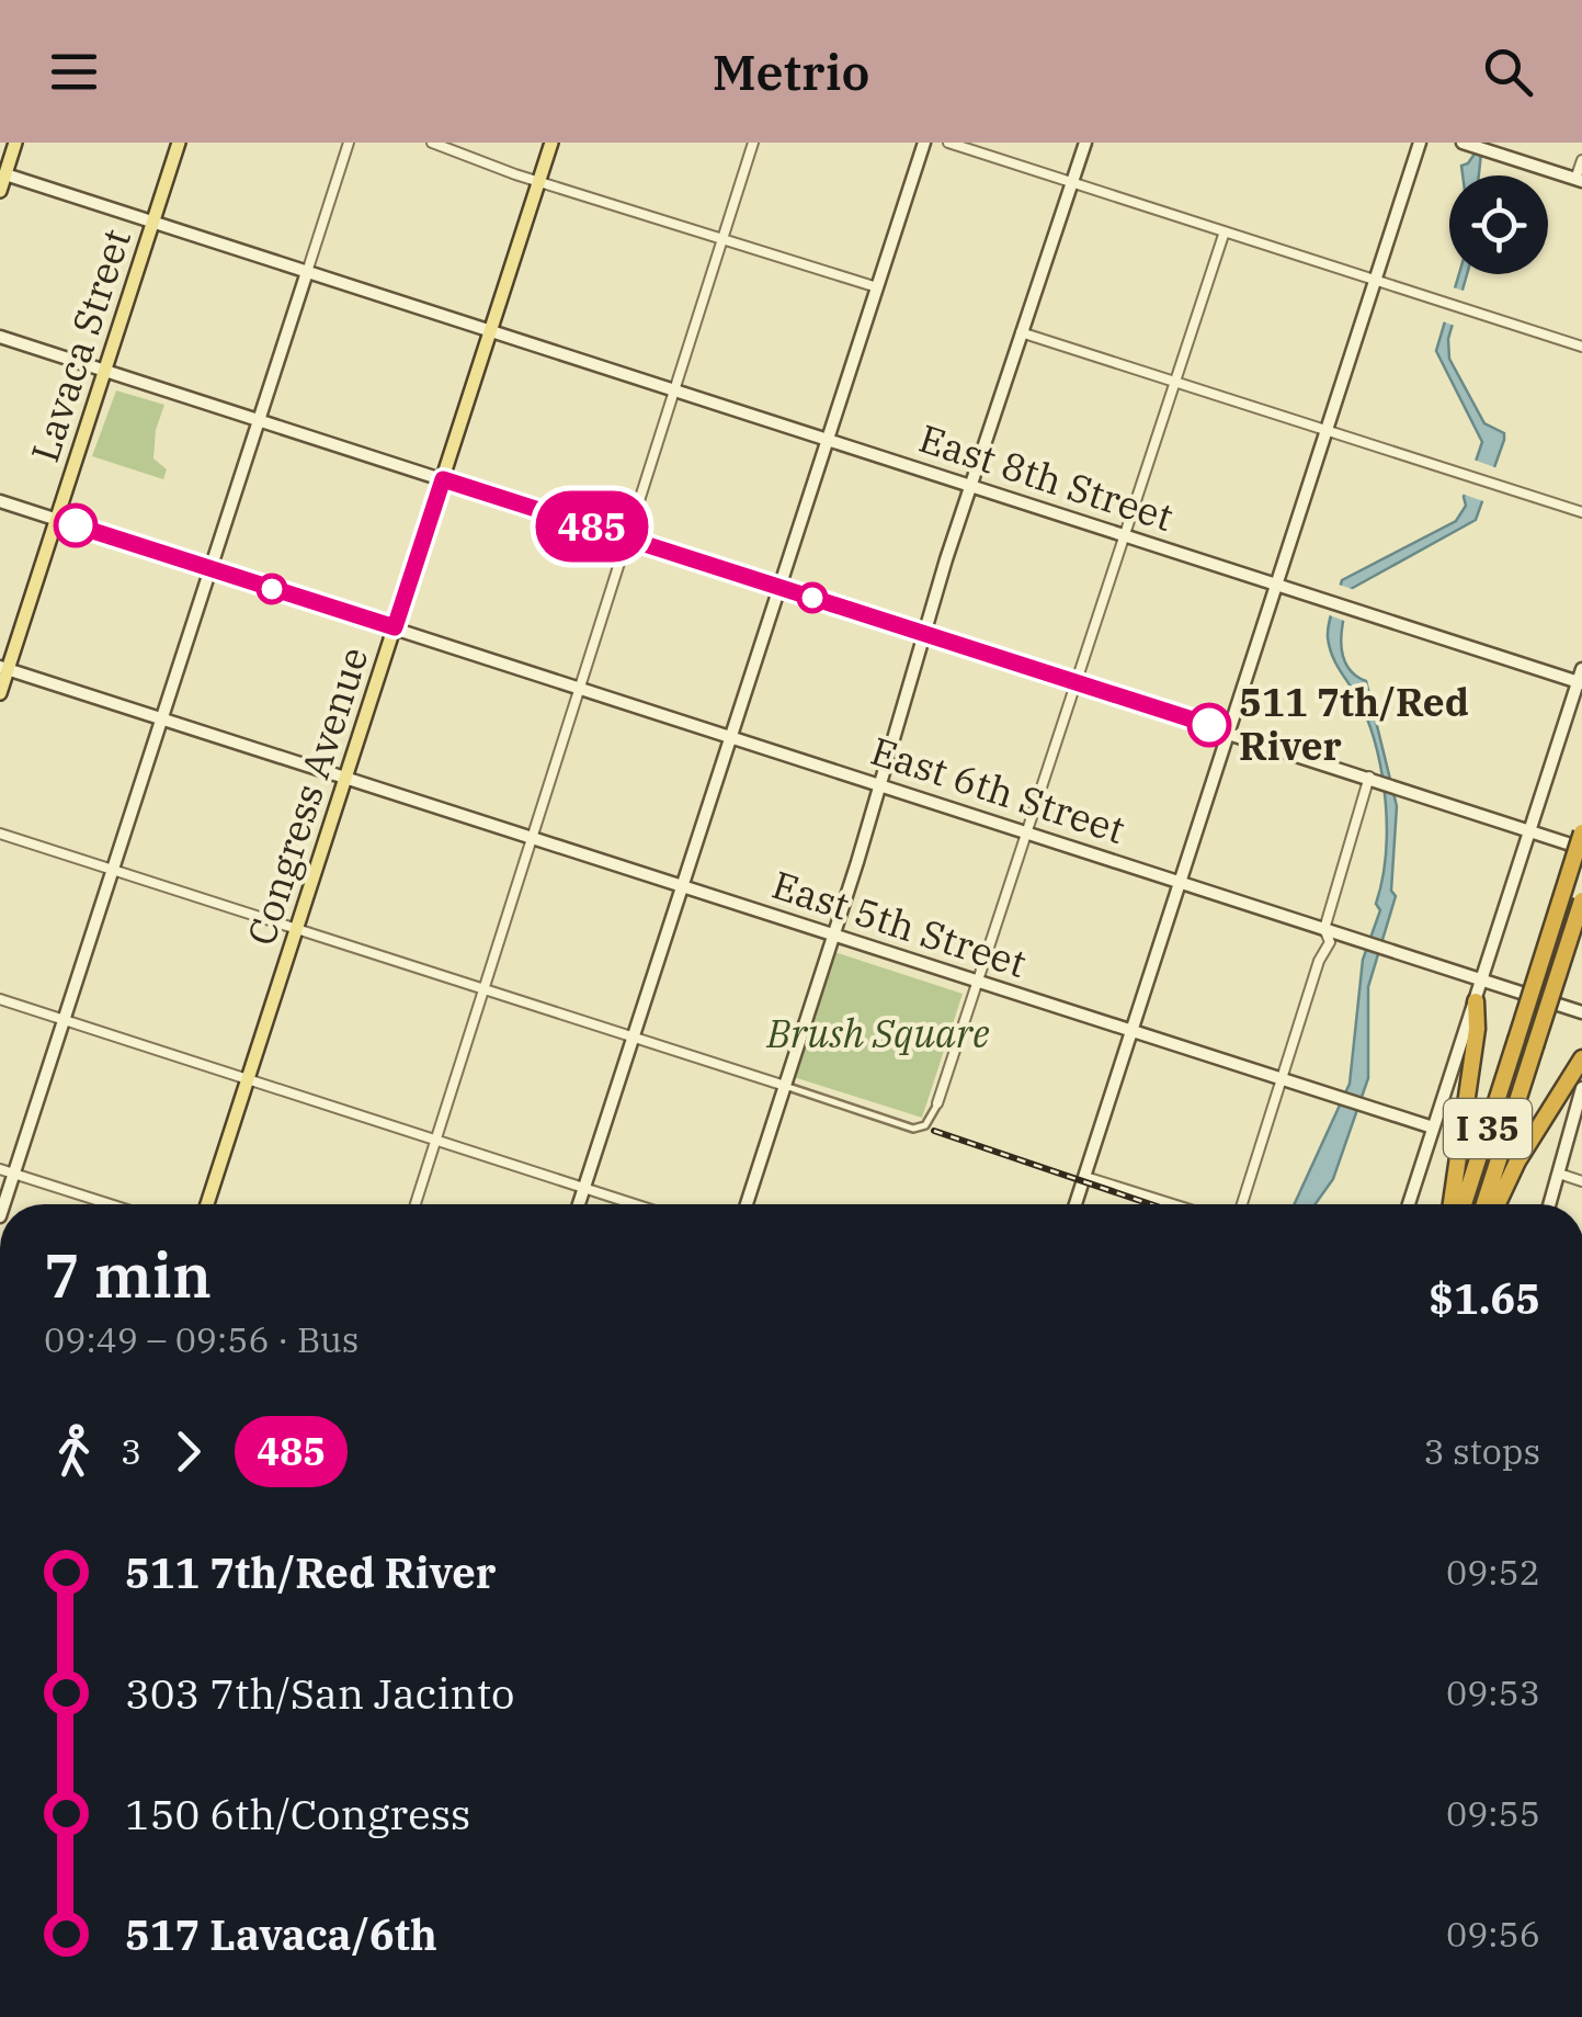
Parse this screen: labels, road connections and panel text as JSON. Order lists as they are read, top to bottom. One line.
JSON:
{"streets":{"highway":["I 35"],"main road":["Lavaca Street","East 8th Street","East 6th Street","Congress Avenue","East 5th Street"]},"crossings":[["Lavaca Street","East 8th Street"],["Lavaca Street","East 6th Street"],["Lavaca Street","East 5th Street"],["East 8th Street","Congress Avenue"],["East 6th Street","Congress Avenue"],["Congress Avenue","East 5th Street"]],"parks":["Brush Square"],"places":["511 7th/Red River"],"lines":["bus line 485"],"page":{"header":"Metrio","on_map":"485","heading":["7 min","09:49 – 09:56 · Bus","$1.65"],"legs":["3","485","3 stops"],"list":[{"name":"511 7th/Red River","value":"09:52"},{"name":"303 7th/San Jacinto","value":"09:53"},{"name":"150 6th/Congress","value":"09:55"},{"name":"517 Lavaca/6th","value":"09:56"}]}}
